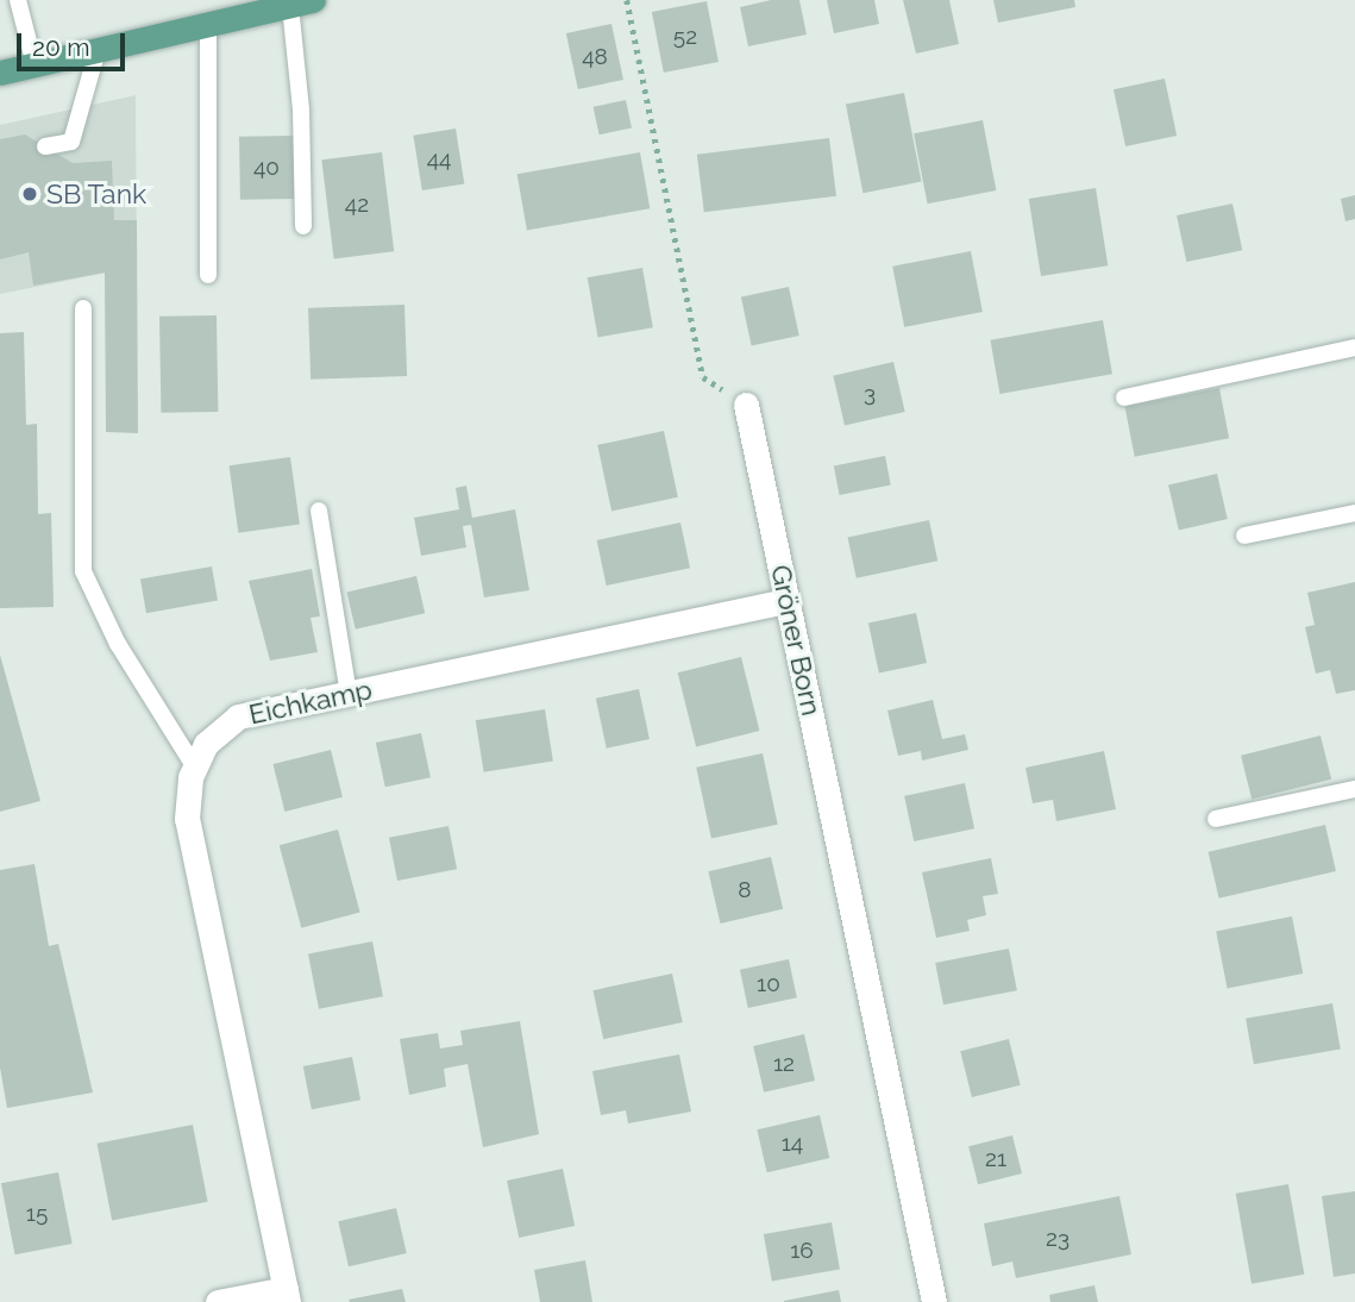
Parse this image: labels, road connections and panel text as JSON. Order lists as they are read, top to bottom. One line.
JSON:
{"streets":{"street":["Gröner Born","Eichkamp"]},"crossings":[["Gröner Born","Eichkamp"]],"places":["SB Tank"],"house_numbers":["52","48","44","40","42","3","8","10","12","14","21","15","23","16"],"scale_bar":"20 m"}
